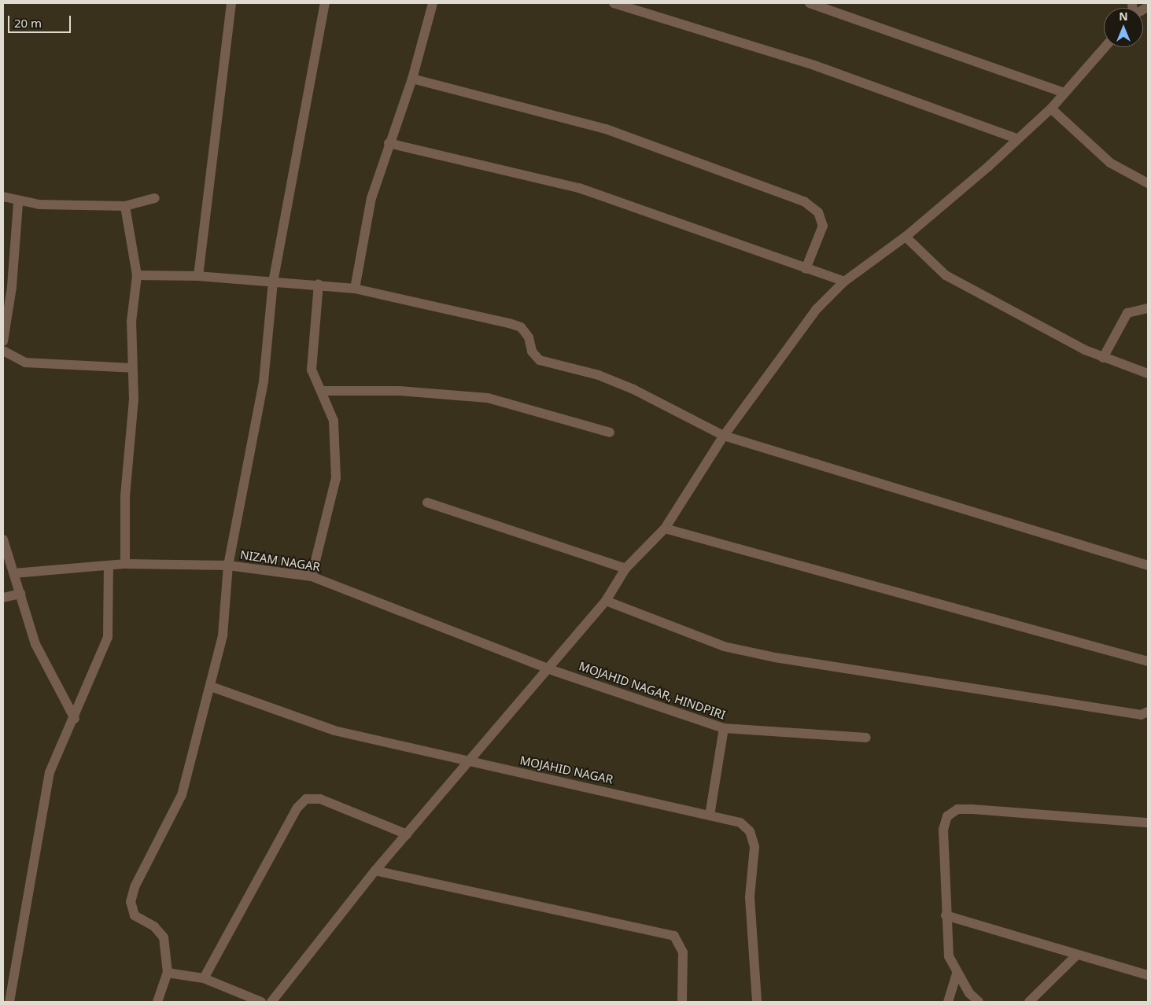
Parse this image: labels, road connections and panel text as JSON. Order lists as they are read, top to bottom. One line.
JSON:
{"streets":{"street":["NIZAM NAGAR","MOJAHID NAGAR, HINDPIRI","MOJAHID NAGAR"]},"crossings":[["NIZAM NAGAR","MOJAHID NAGAR, HINDPIRI"]],"scale_bar":"20 m","north":"top"}
